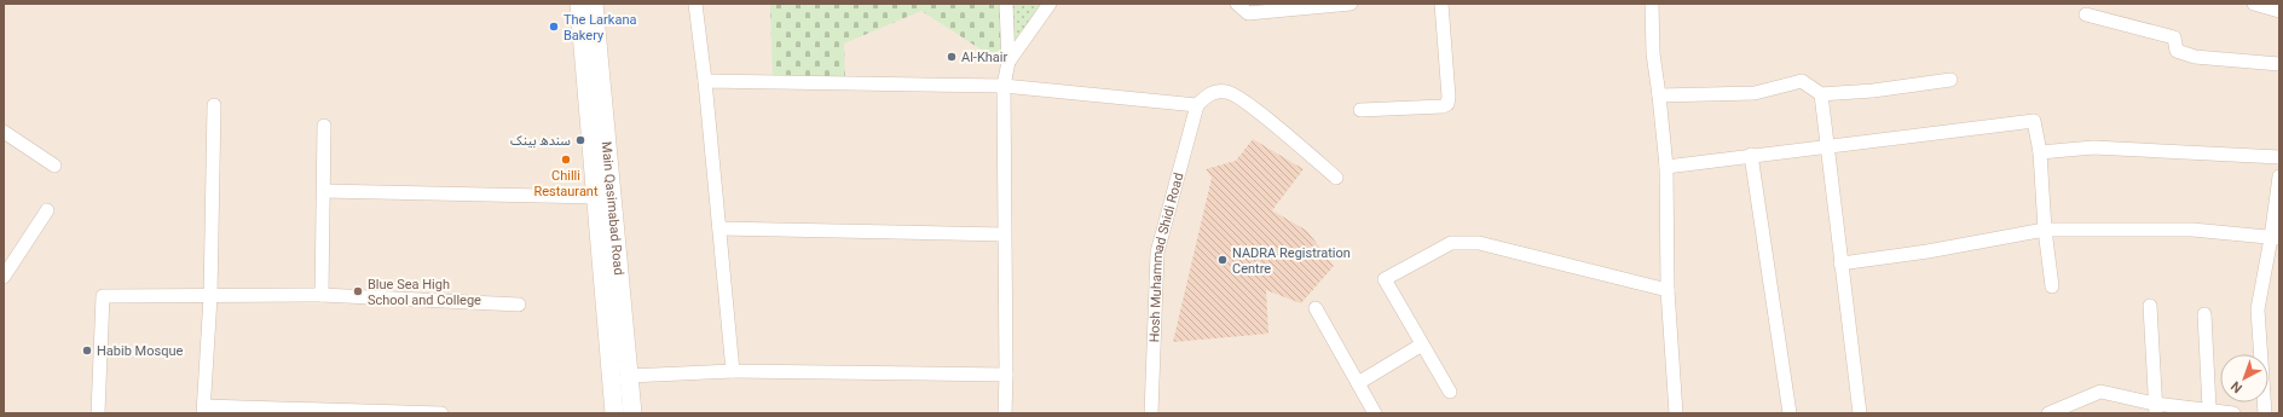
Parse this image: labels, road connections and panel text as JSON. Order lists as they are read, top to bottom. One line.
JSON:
{"streets":{"main road":["Main Qasimabad Road"],"street":["Hosh Muhammad Shidi Road"]},"places":["The Larkana Bakery","Al-Khair","سندھ بینک","Chilli Restaurant","NADRA Registration Centre","Blue Sea High School and College","Habib Mosque"],"north":"bottom left"}
